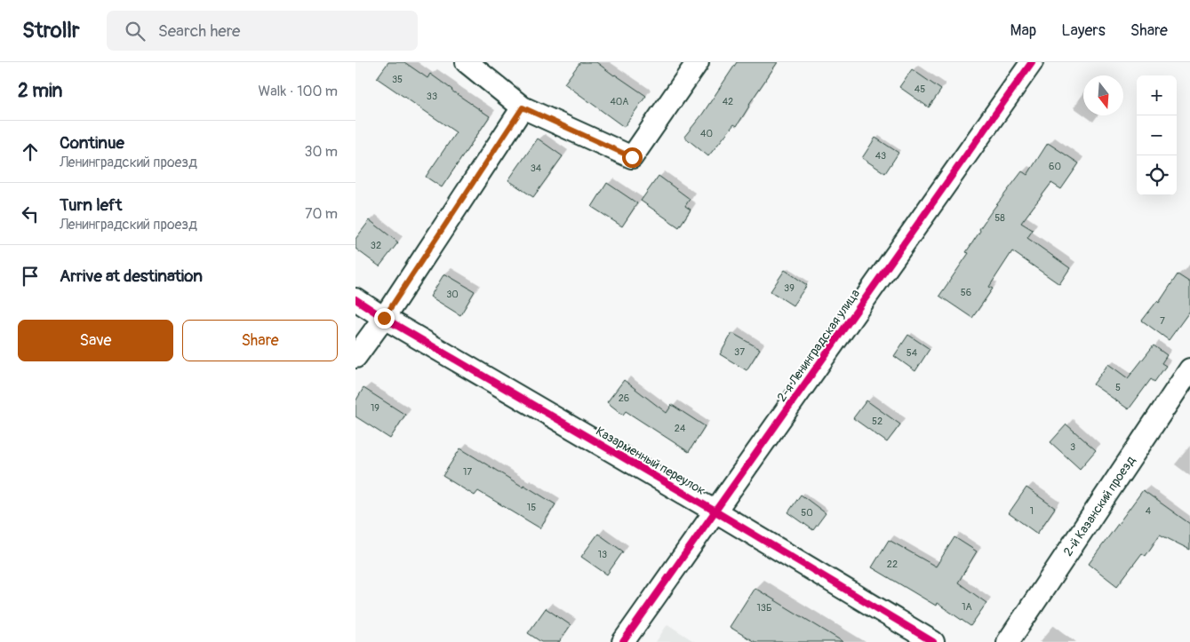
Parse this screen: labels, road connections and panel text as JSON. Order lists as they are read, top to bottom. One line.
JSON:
{"streets":{"street":["2-я Ленинградская улица","Казарменный переулок","2-й Казанский проезд"]},"crossings":[["2-я Ленинградская улица","Казарменный переулок"]],"house_numbers":["35","45","33","40А","42","40","43","60","34","58","32","39","56","30","7","37","54","5","26","19","52","24","3","17","15","1","4","50","13","22","1А","13Б"],"north":"bottom","page":{"header":"Strollr","search":"Search here","nav":["Map","Layers","Share"],"heading":["2 min","Walk · 100 m"],"map_buttons":["+","−"],"list":[["Continue","Ленинградский проезд","30 m"],["Turn left","Ленинградский проезд","70 m"],"Arrive at destination"],"buttons":["Save","Share"]}}
